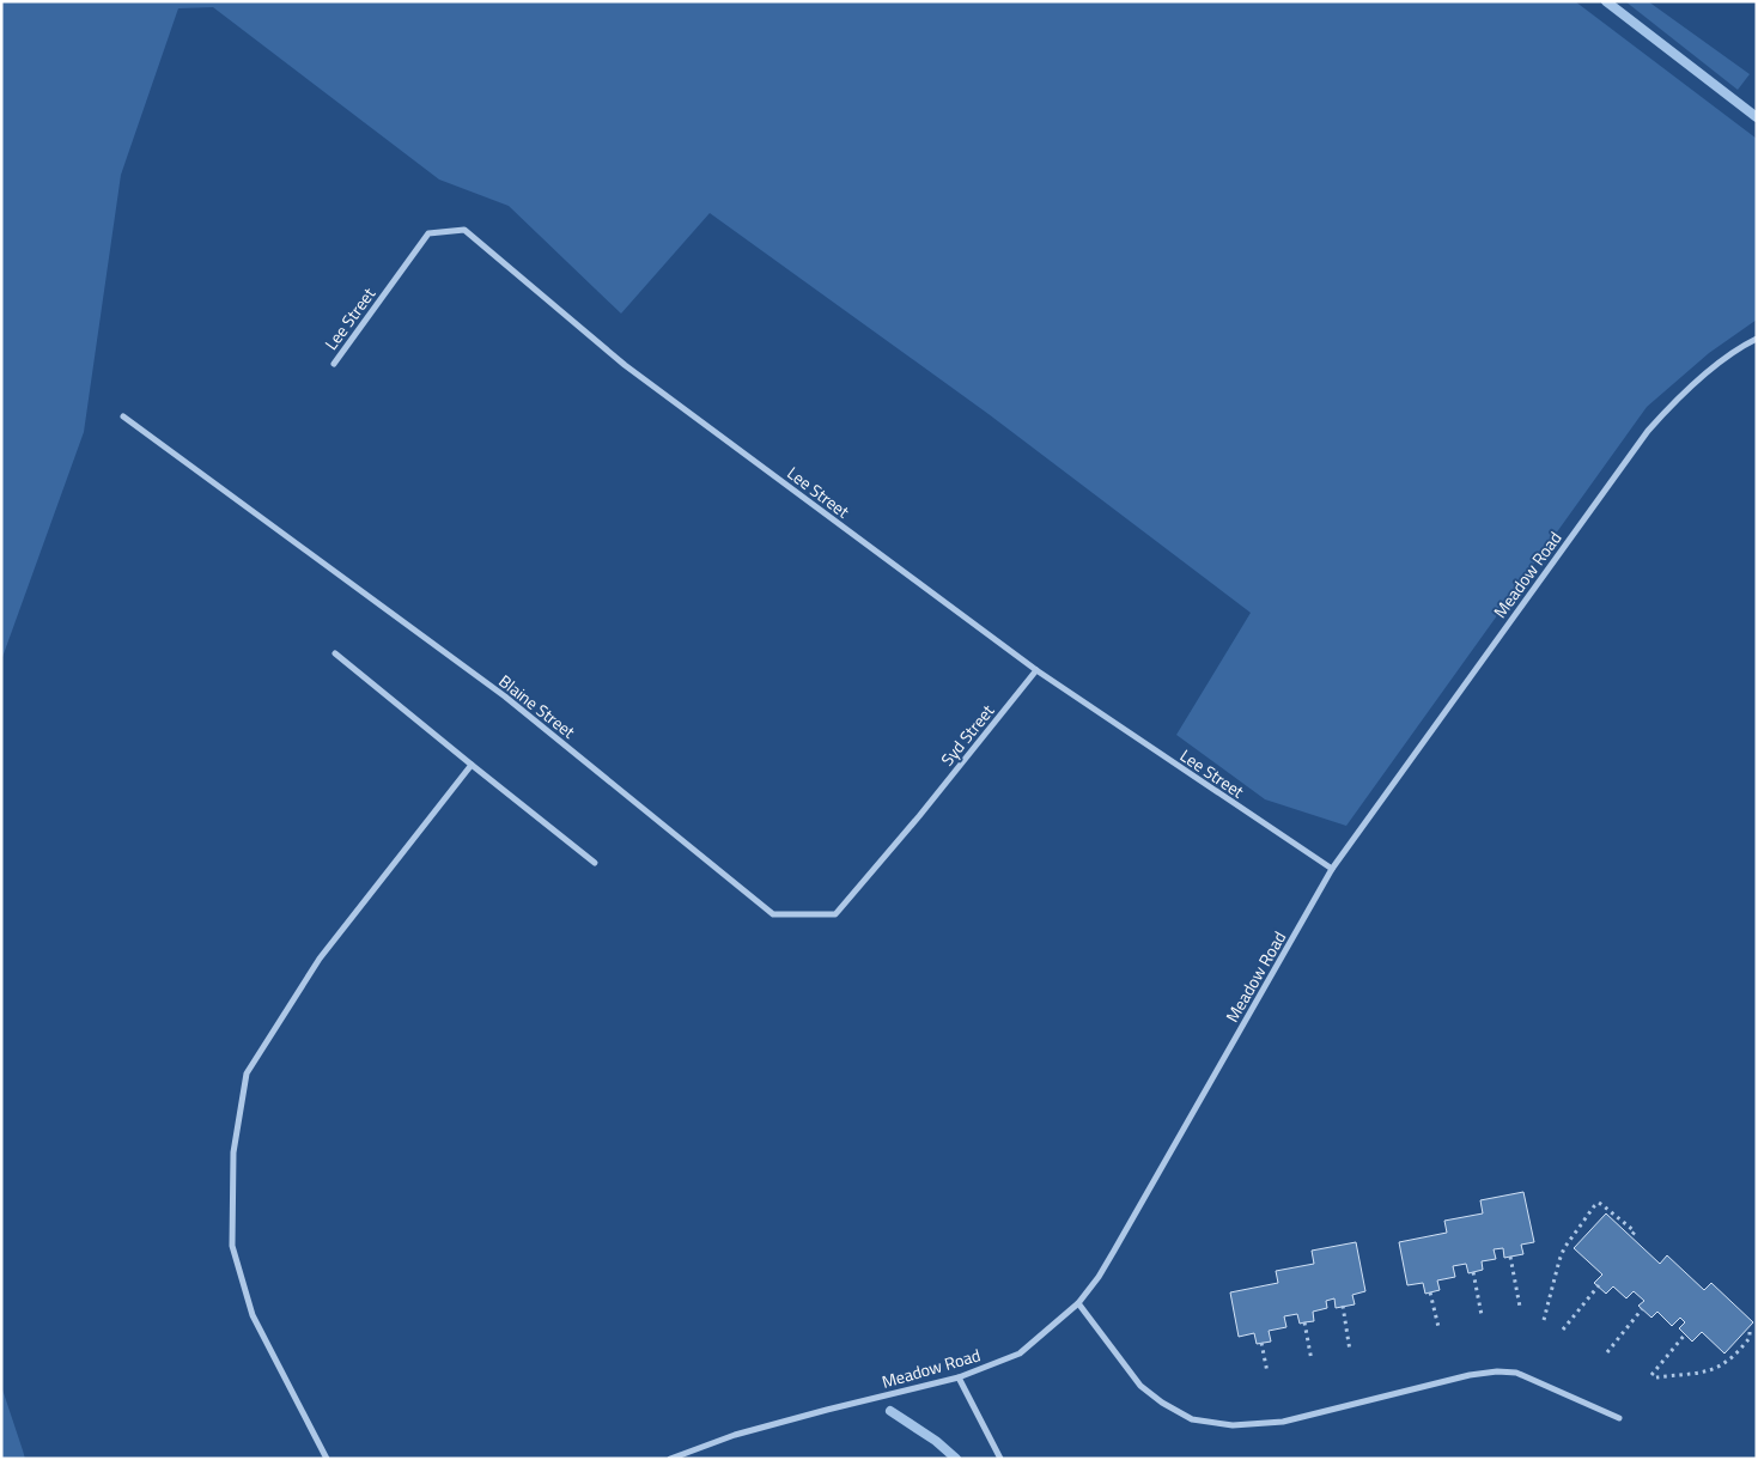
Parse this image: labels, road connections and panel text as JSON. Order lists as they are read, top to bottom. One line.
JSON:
{"streets":{"street":["Lee Street","Meadow Road","Blaine Street","Syd Street"]},"crossings":[["Lee Street","Meadow Road"],["Lee Street","Syd Street"],["Blaine Street","Syd Street"]]}
